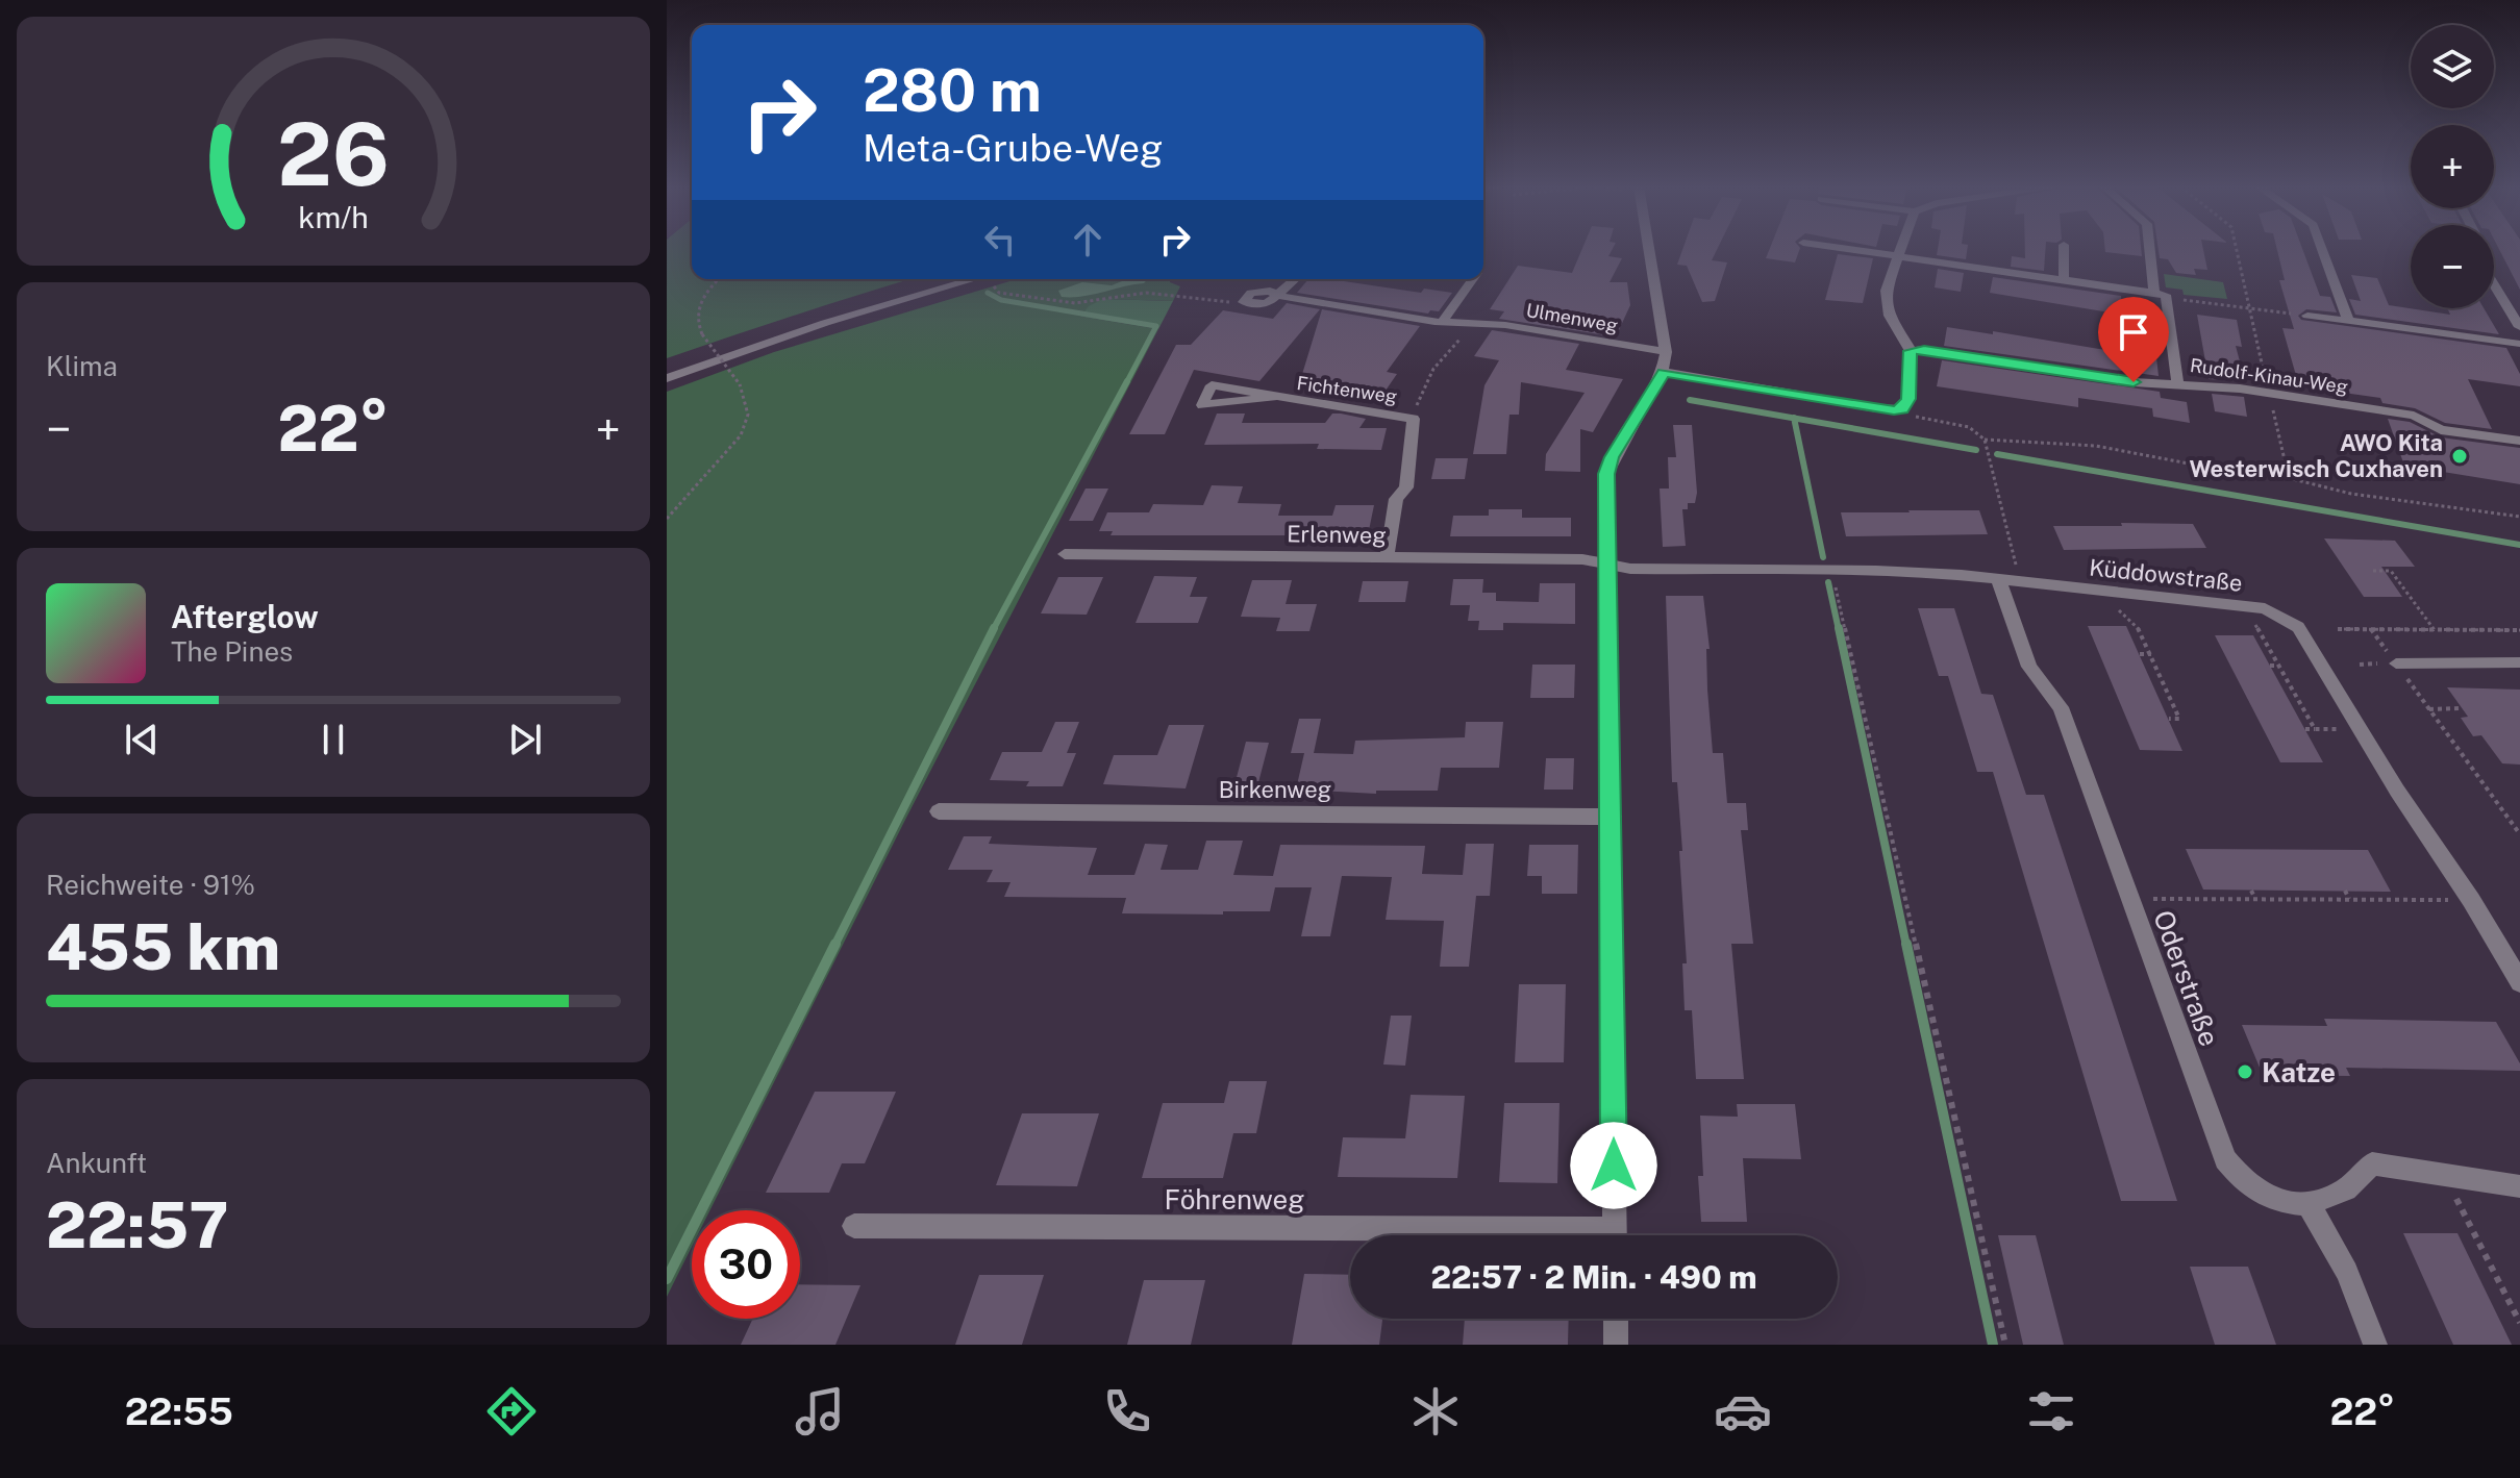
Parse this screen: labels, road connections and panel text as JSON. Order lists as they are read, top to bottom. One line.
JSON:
{"streets":{"street":["Ulmenweg","Rudolf-Kinau-Weg","Fichtenweg","Erlenweg","Küddowstraße","Birkenweg","Oderstraße","Föhrenweg"]},"crossings":[["Fichtenweg","Erlenweg"],["Erlenweg","Küddowstraße"],["Küddowstraße","Oderstraße"]],"places":["AWO Kita Westerwisch Cuxhaven","Katze"],"page":{"map_buttons":["+","−"],"turn":["280 m","Meta-Grube-Weg"],"tile":["Klima",["Reichweite · 91%","455 km"],["Ankunft","22:57"]],"heat":["−","22°","+"],"song":["Afterglow","The Pines"],"limit":"30","trip":"22:57 · 2 Min. · 490 m","tabs":["22:55","22°"],"gauge":["26","km/h"]}}
